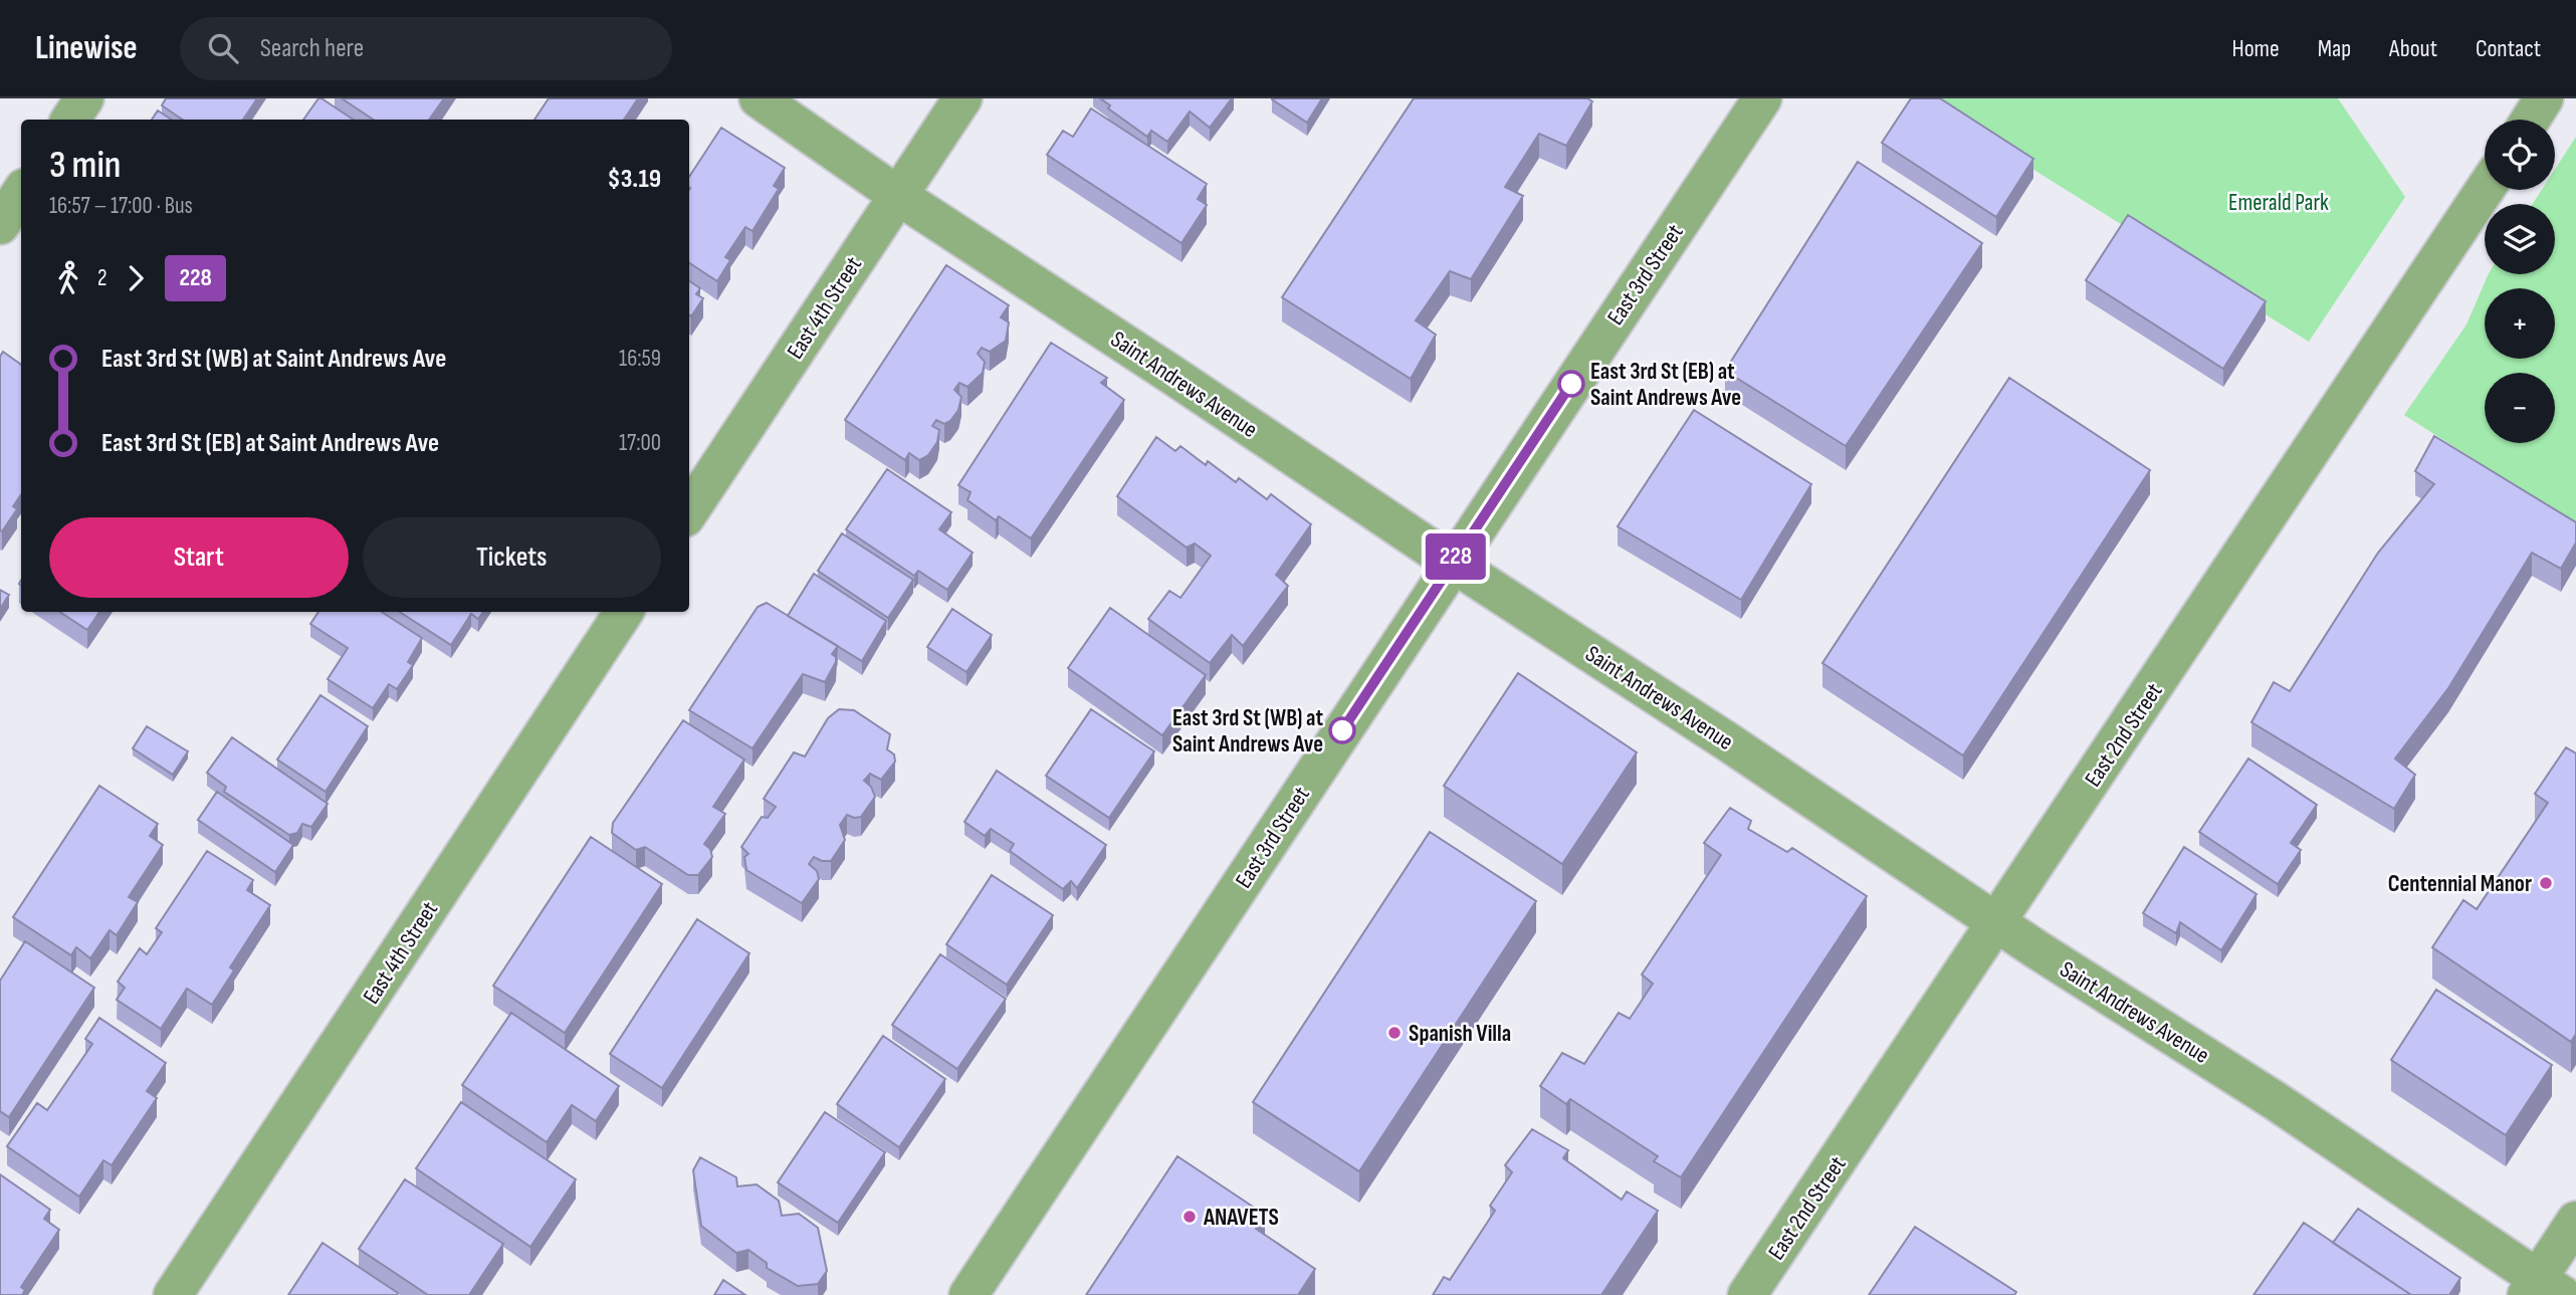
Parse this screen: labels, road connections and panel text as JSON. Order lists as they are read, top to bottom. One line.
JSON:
{"streets":{"street":["East 3rd Street","East 4th Street","Saint Andrews Avenue","East 2nd Street"]},"crossings":[["East 3rd Street","Saint Andrews Avenue"],["East 4th Street","Saint Andrews Avenue"],["Saint Andrews Avenue","East 2nd Street"]],"parks":["Emerald Park"],"places":["East 3rd St (EB) at Saint Andrews Ave","East 3rd St (WB) at Saint Andrews Ave","Centennial Manor","Spanish Villa","ANAVETS"],"lines":["bus line 228"],"page":{"header":"Linewise","search":"Search here","nav":["Home","Map","About","Contact"],"on_map":"228","map_buttons":["+","−"],"heading":["3 min","16:57 – 17:00 · Bus","$3.19"],"legs":["2","228"],"list":[{"name":"East 3rd St (WB) at Saint Andrews Ave","value":"16:59"},{"name":"East 3rd St (EB) at Saint Andrews Ave","value":"17:00"}],"buttons":["Start","Tickets"]}}
